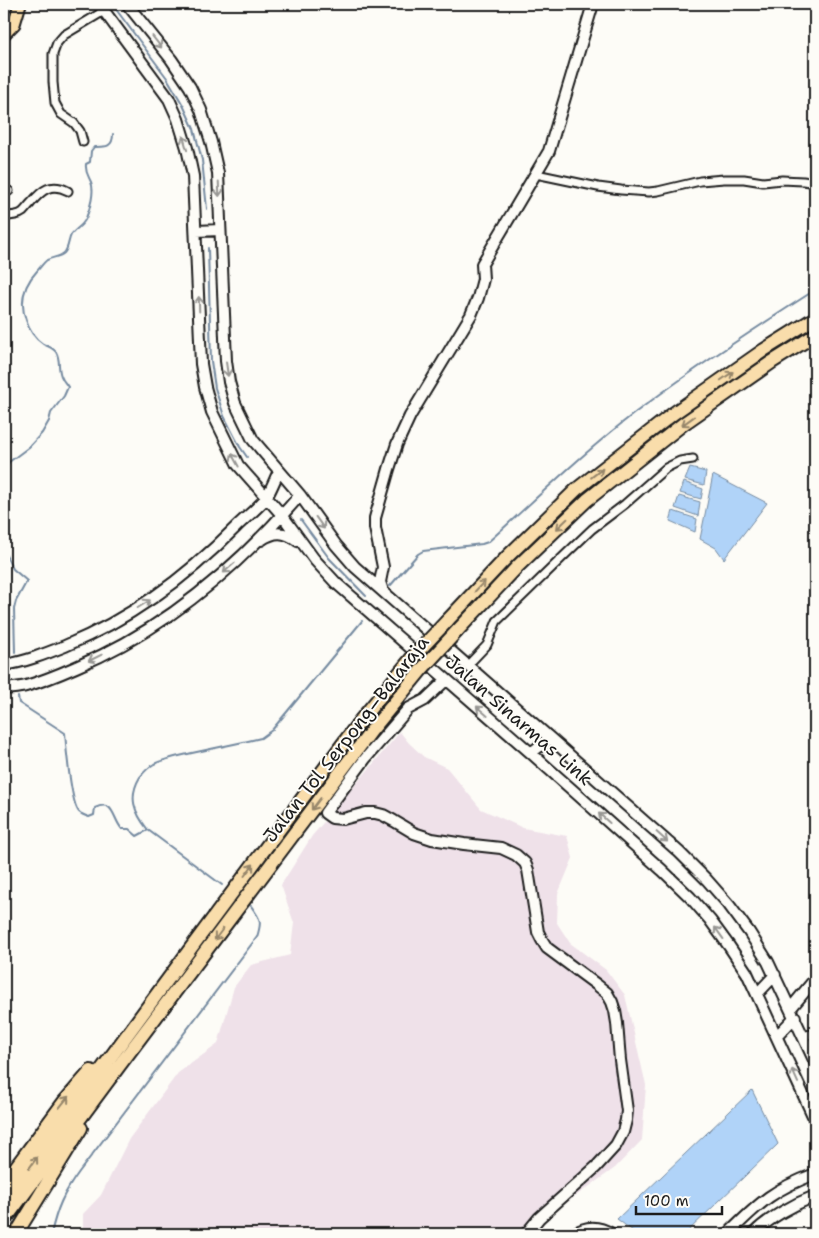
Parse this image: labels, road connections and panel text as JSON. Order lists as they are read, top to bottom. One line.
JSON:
{"streets":{"highway":["Jalan Tol Serpong–Balaraja"],"street":["Jalan Sinarmas Link"]},"scale_bar":"100 m"}
